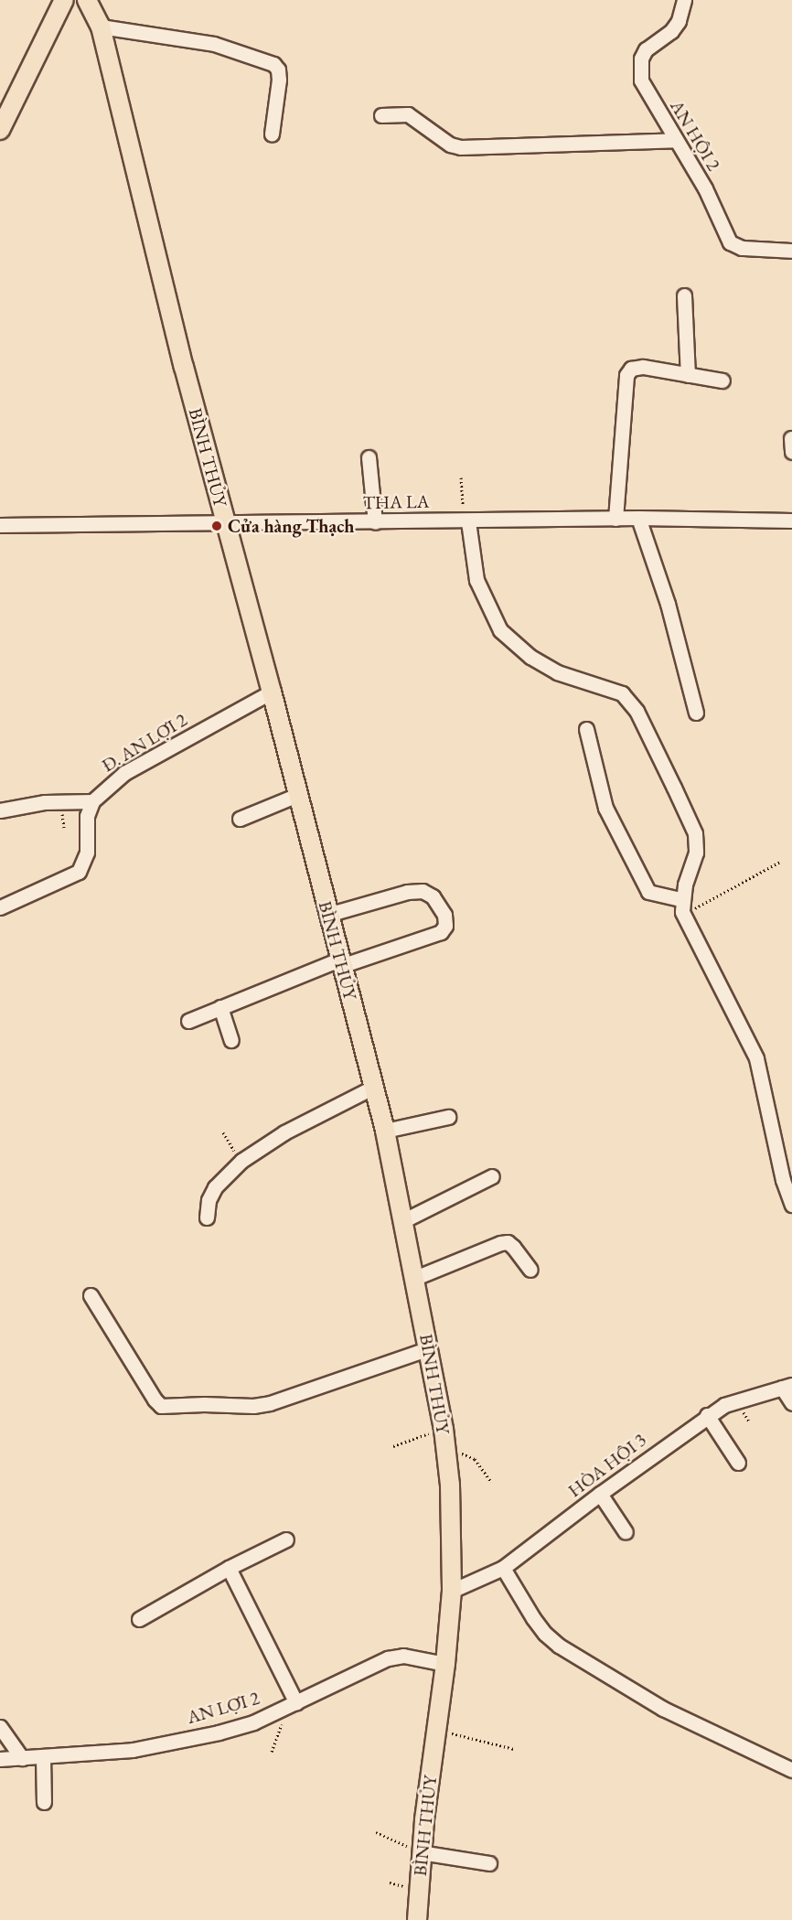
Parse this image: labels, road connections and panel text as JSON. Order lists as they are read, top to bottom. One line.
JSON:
{"streets":{"main road":["BÌNH THỦY"],"street":["AN HỘI 2","THA LA","Đ. AN LỢI 2","HÒA HỘI 3","AN LỢI 2"]},"crossings":[["BÌNH THỦY","THA LA"],["BÌNH THỦY","Đ. AN LỢI 2"],["BÌNH THỦY","HÒA HỘI 3"],["BÌNH THỦY","AN LỢI 2"]],"places":["Cửa hàng Thạch"]}
